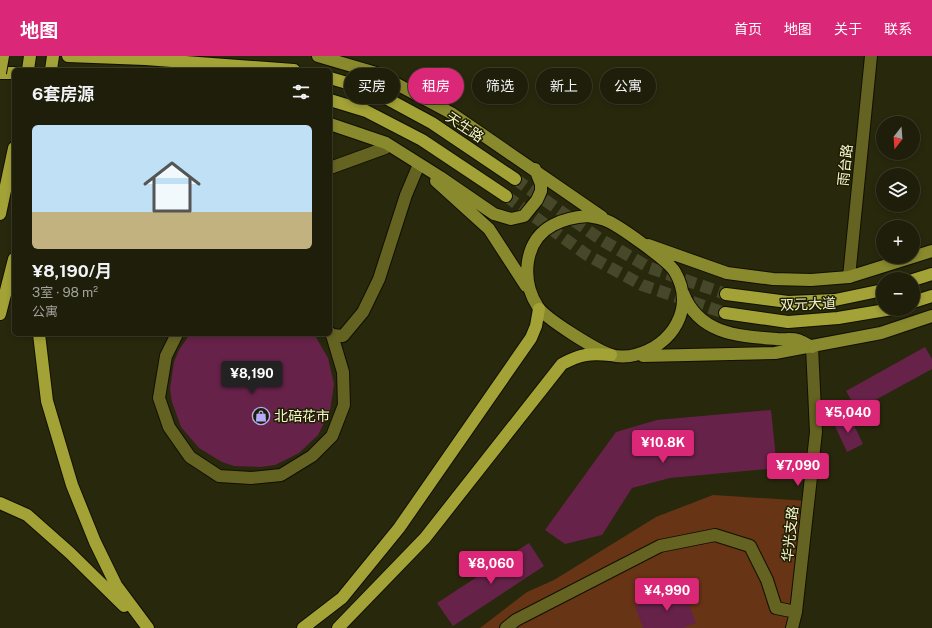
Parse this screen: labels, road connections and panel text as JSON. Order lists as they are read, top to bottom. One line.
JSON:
{"streets":{"highway":["天生路","双元大道"],"street":["雨台路","华光支路"]},"places":{"shop":["北碚花市"]},"north":"bottom","page":{"header":"地图","nav":["首页","地图","关于","联系"],"chip":["买房","租房","筛选","新上","公寓"],"heading":"6套房源","map_buttons":["+","−"],"list":[{"name":"¥8,190/月","note":"3室 · 98 m² · 公寓"}],"price":["¥8,190","¥5,040","¥10.8K","¥7,090","¥8,060","¥4,990"]}}
